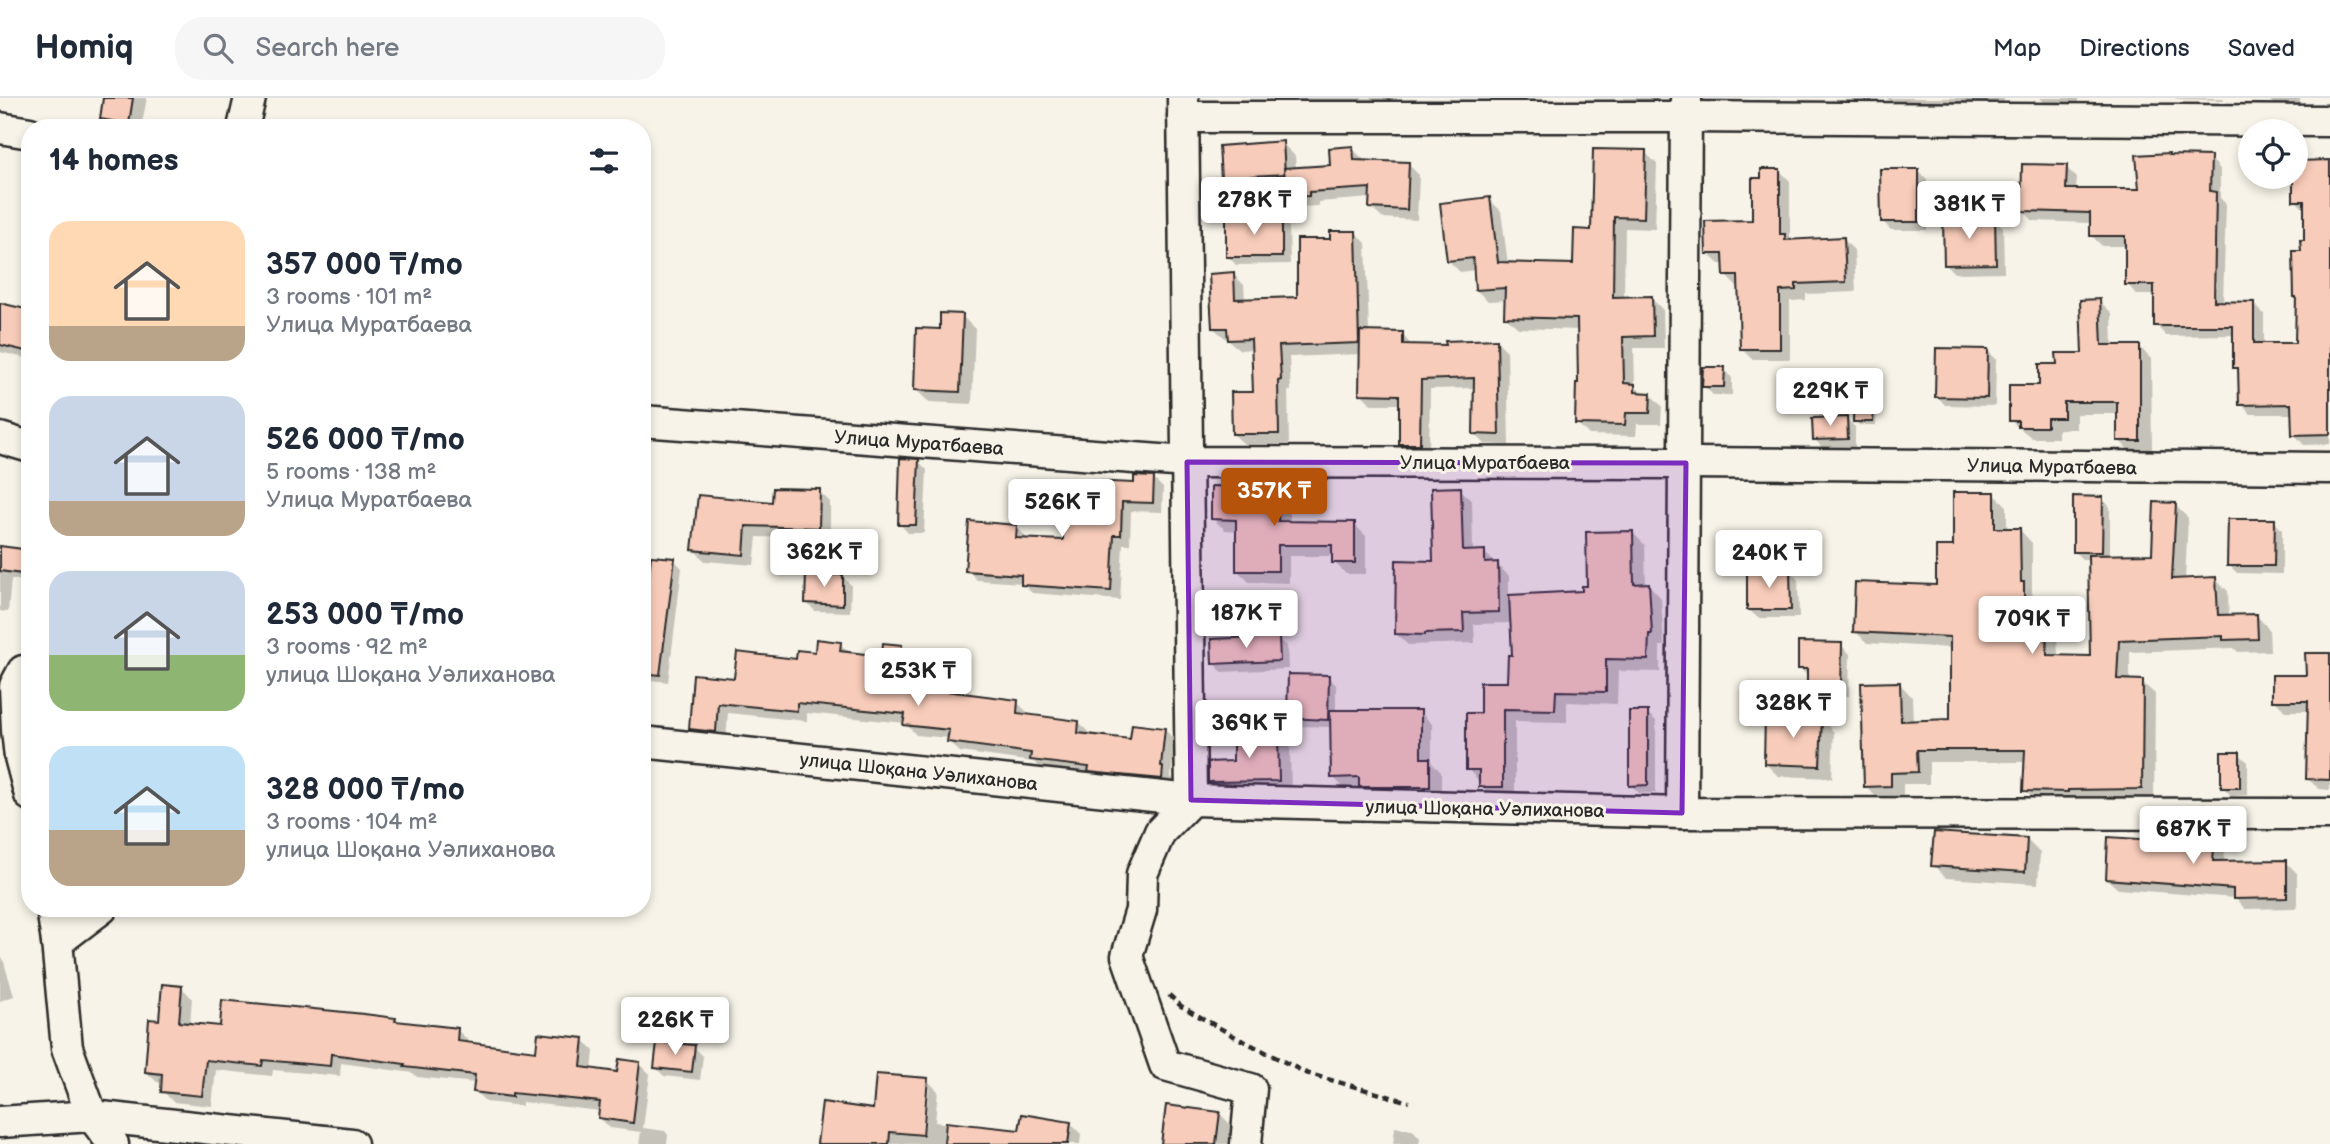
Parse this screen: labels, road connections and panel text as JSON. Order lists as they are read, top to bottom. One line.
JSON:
{"streets":{"street":["Улица Муратбаева","улица Шоқана Уәлиханова"]},"page":{"header":"Homiq","search":"Search here","nav":["Map","Directions","Saved"],"heading":"14 homes","price":["278K ₸","381K ₸","229K ₸","357K ₸","526K ₸","362K ₸","240K ₸","187K ₸","709K ₸","253K ₸","328K ₸","369K ₸","687K ₸","226K ₸"],"list":[{"name":"357 000 ₸/mo","note":"3 rooms · 101 m² · Улица Муратбаева"},{"name":"526 000 ₸/mo","note":"5 rooms · 138 m² · Улица Муратбаева"},{"name":"253 000 ₸/mo","note":"3 rooms · 92 m² · улица Шоқана Уәлиханова"},{"name":"328 000 ₸/mo","note":"3 rooms · 104 m² · улица Шоқана Уәлиханова"}]}}
